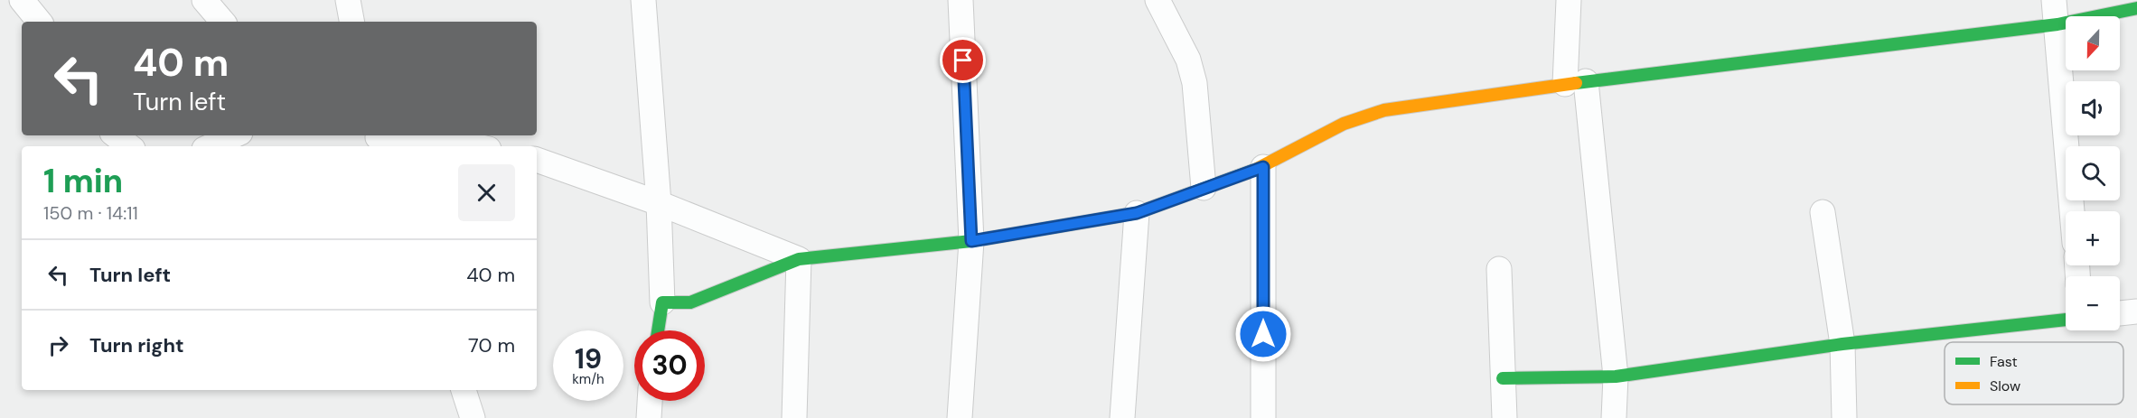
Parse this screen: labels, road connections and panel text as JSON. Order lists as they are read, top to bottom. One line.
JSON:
{"legend":["Fast","Slow"],"north":"bottom","page":{"map_buttons":["+","−"],"turn":["40 m","Turn left"],"heading":["1 min","150 m · 14:11"],"list":[{"name":"Turn left","value":"40 m"},{"name":"Turn right","value":"70 m"}],"speed":"19 km/h","limit":"30"}}
